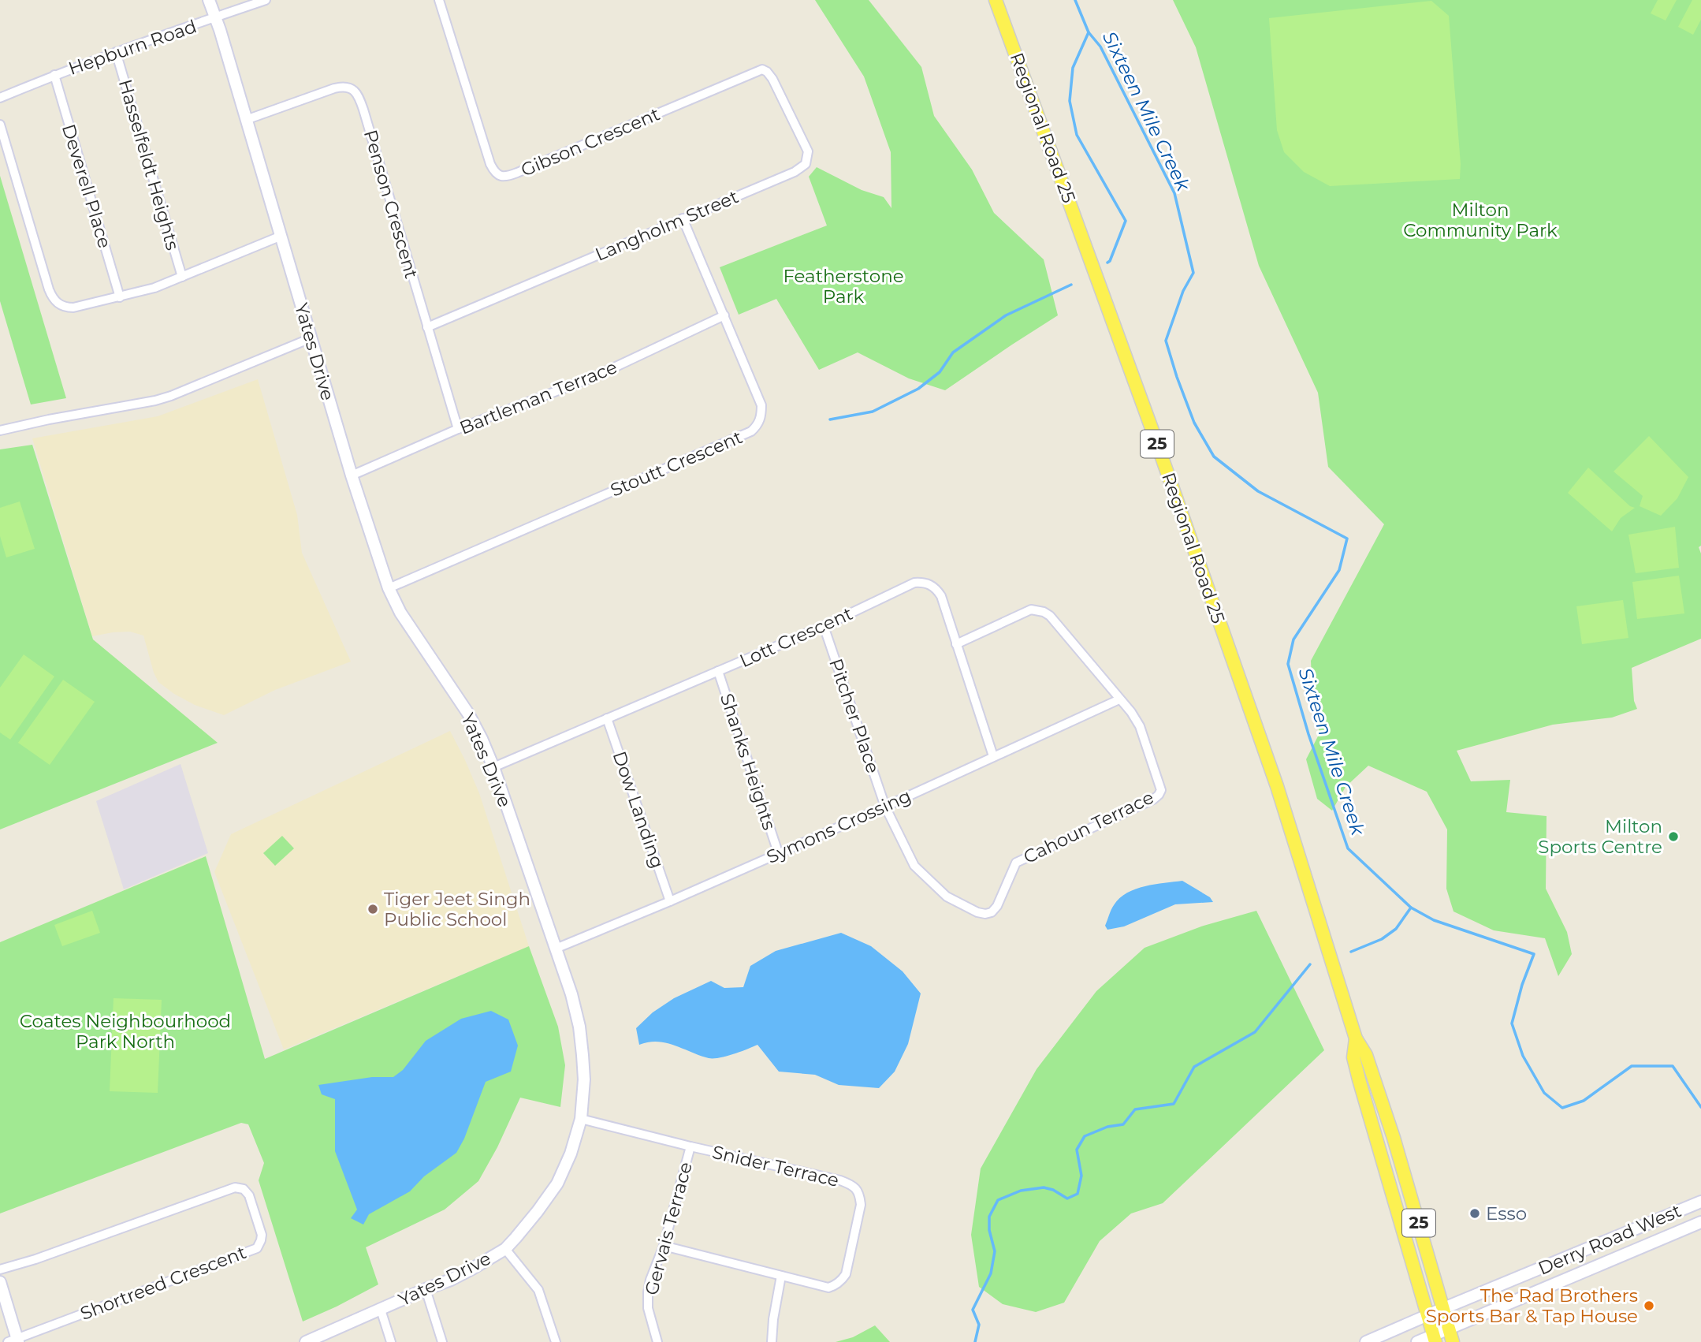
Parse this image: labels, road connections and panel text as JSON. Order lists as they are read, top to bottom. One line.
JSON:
{"streets":{"main road":["Regional Road 25","25"],"street":["Hepburn Road","Gibson Crescent","Hasselfeldt Heights","Deverell Place","Penson Crescent","Langholm Street","Yates Drive","Bartleman Terrace","Stoutt Crescent","Lott Crescent","Pitcher Place","Shanks Heights","Dow Landing","Symons Crossing","Cahoun Terrace","Snider Terrace","Gervais Terrace","Derry Road West","Shortreed Crescent"]},"crossings":[["Hepburn Road","Hasselfeldt Heights"],["Hepburn Road","Deverell Place"],["Hepburn Road","Yates Drive"],["Regional Road 25","25"],["Regional Road 25","Derry Road West"],["Gibson Crescent","Langholm Street"],["Penson Crescent","Langholm Street"],["Penson Crescent","Yates Drive"],["Penson Crescent","Bartleman Terrace"],["Langholm Street","Stoutt Crescent"],["Yates Drive","Bartleman Terrace"],["Yates Drive","Stoutt Crescent"],["Yates Drive","Lott Crescent"],["Yates Drive","Symons Crossing"],["Yates Drive","Snider Terrace"],["Bartleman Terrace","Stoutt Crescent"],["25","Derry Road West"],["Lott Crescent","Pitcher Place"],["Lott Crescent","Shanks Heights"],["Lott Crescent","Dow Landing"],["Lott Crescent","Symons Crossing"],["Lott Crescent","Cahoun Terrace"],["Pitcher Place","Symons Crossing"],["Pitcher Place","Cahoun Terrace"],["Shanks Heights","Symons Crossing"],["Dow Landing","Symons Crossing"],["Symons Crossing","Cahoun Terrace"],["Snider Terrace","Gervais Terrace"]],"water":["Sixteen Mile Creek"],"parks":["Milton Community Park","Featherstone Park","Coates Neighbourhood Park North"],"places":["Milton Sports Centre","Tiger Jeet Singh Public School","Esso","The Rad Brothers Sports Bar & Tap House"]}
